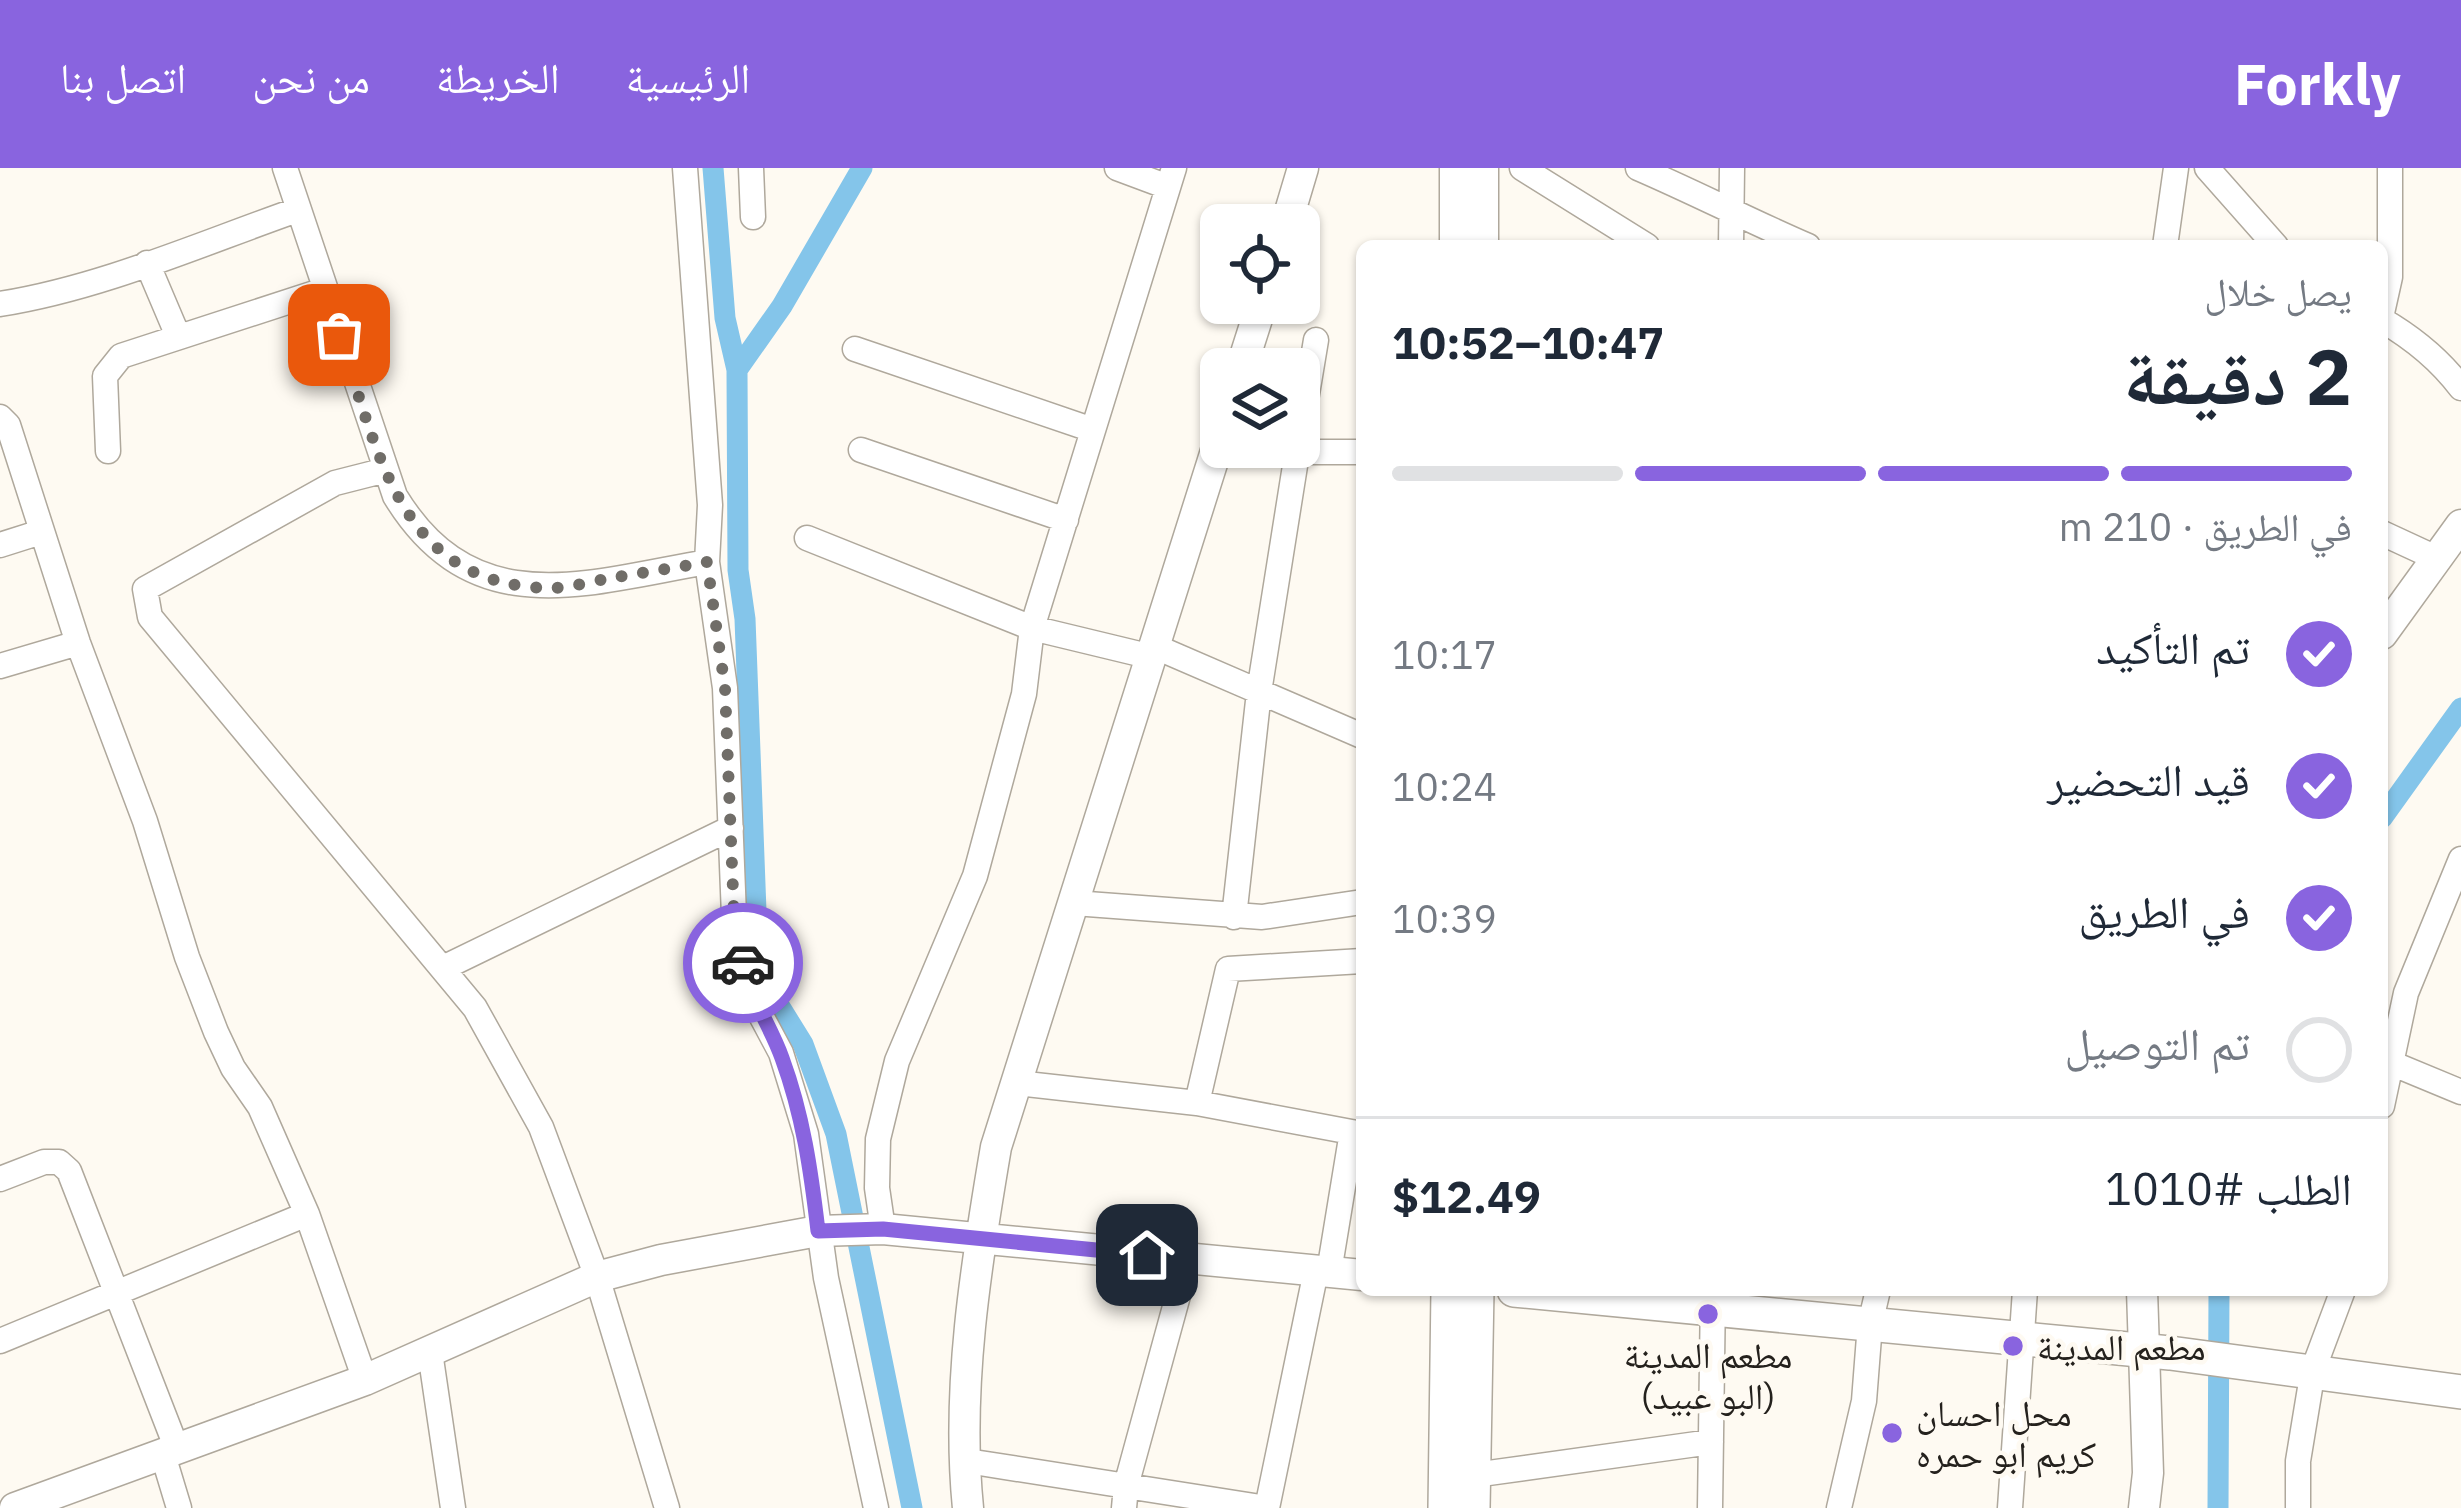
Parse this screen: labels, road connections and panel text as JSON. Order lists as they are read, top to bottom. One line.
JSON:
{"places":["مطعم المدينة (البو عبيد)","مطعم المدينة","محل احسان كريم ابو حمره"],"page":{"header":"Forkly","nav":["الرئيسية","الخريطة","من نحن","اتصل بنا"],"heading":["2 دقيقة","يصل خلال","10:47–10:52"],"panel":["الطلب #1010","$12.49"],"bar":"في الطريق · 210 m","list":[["تم التأكيد","10:17"],["قيد التحضير","10:24"],["في الطريق","10:39"],"تم التوصيل"]}}
